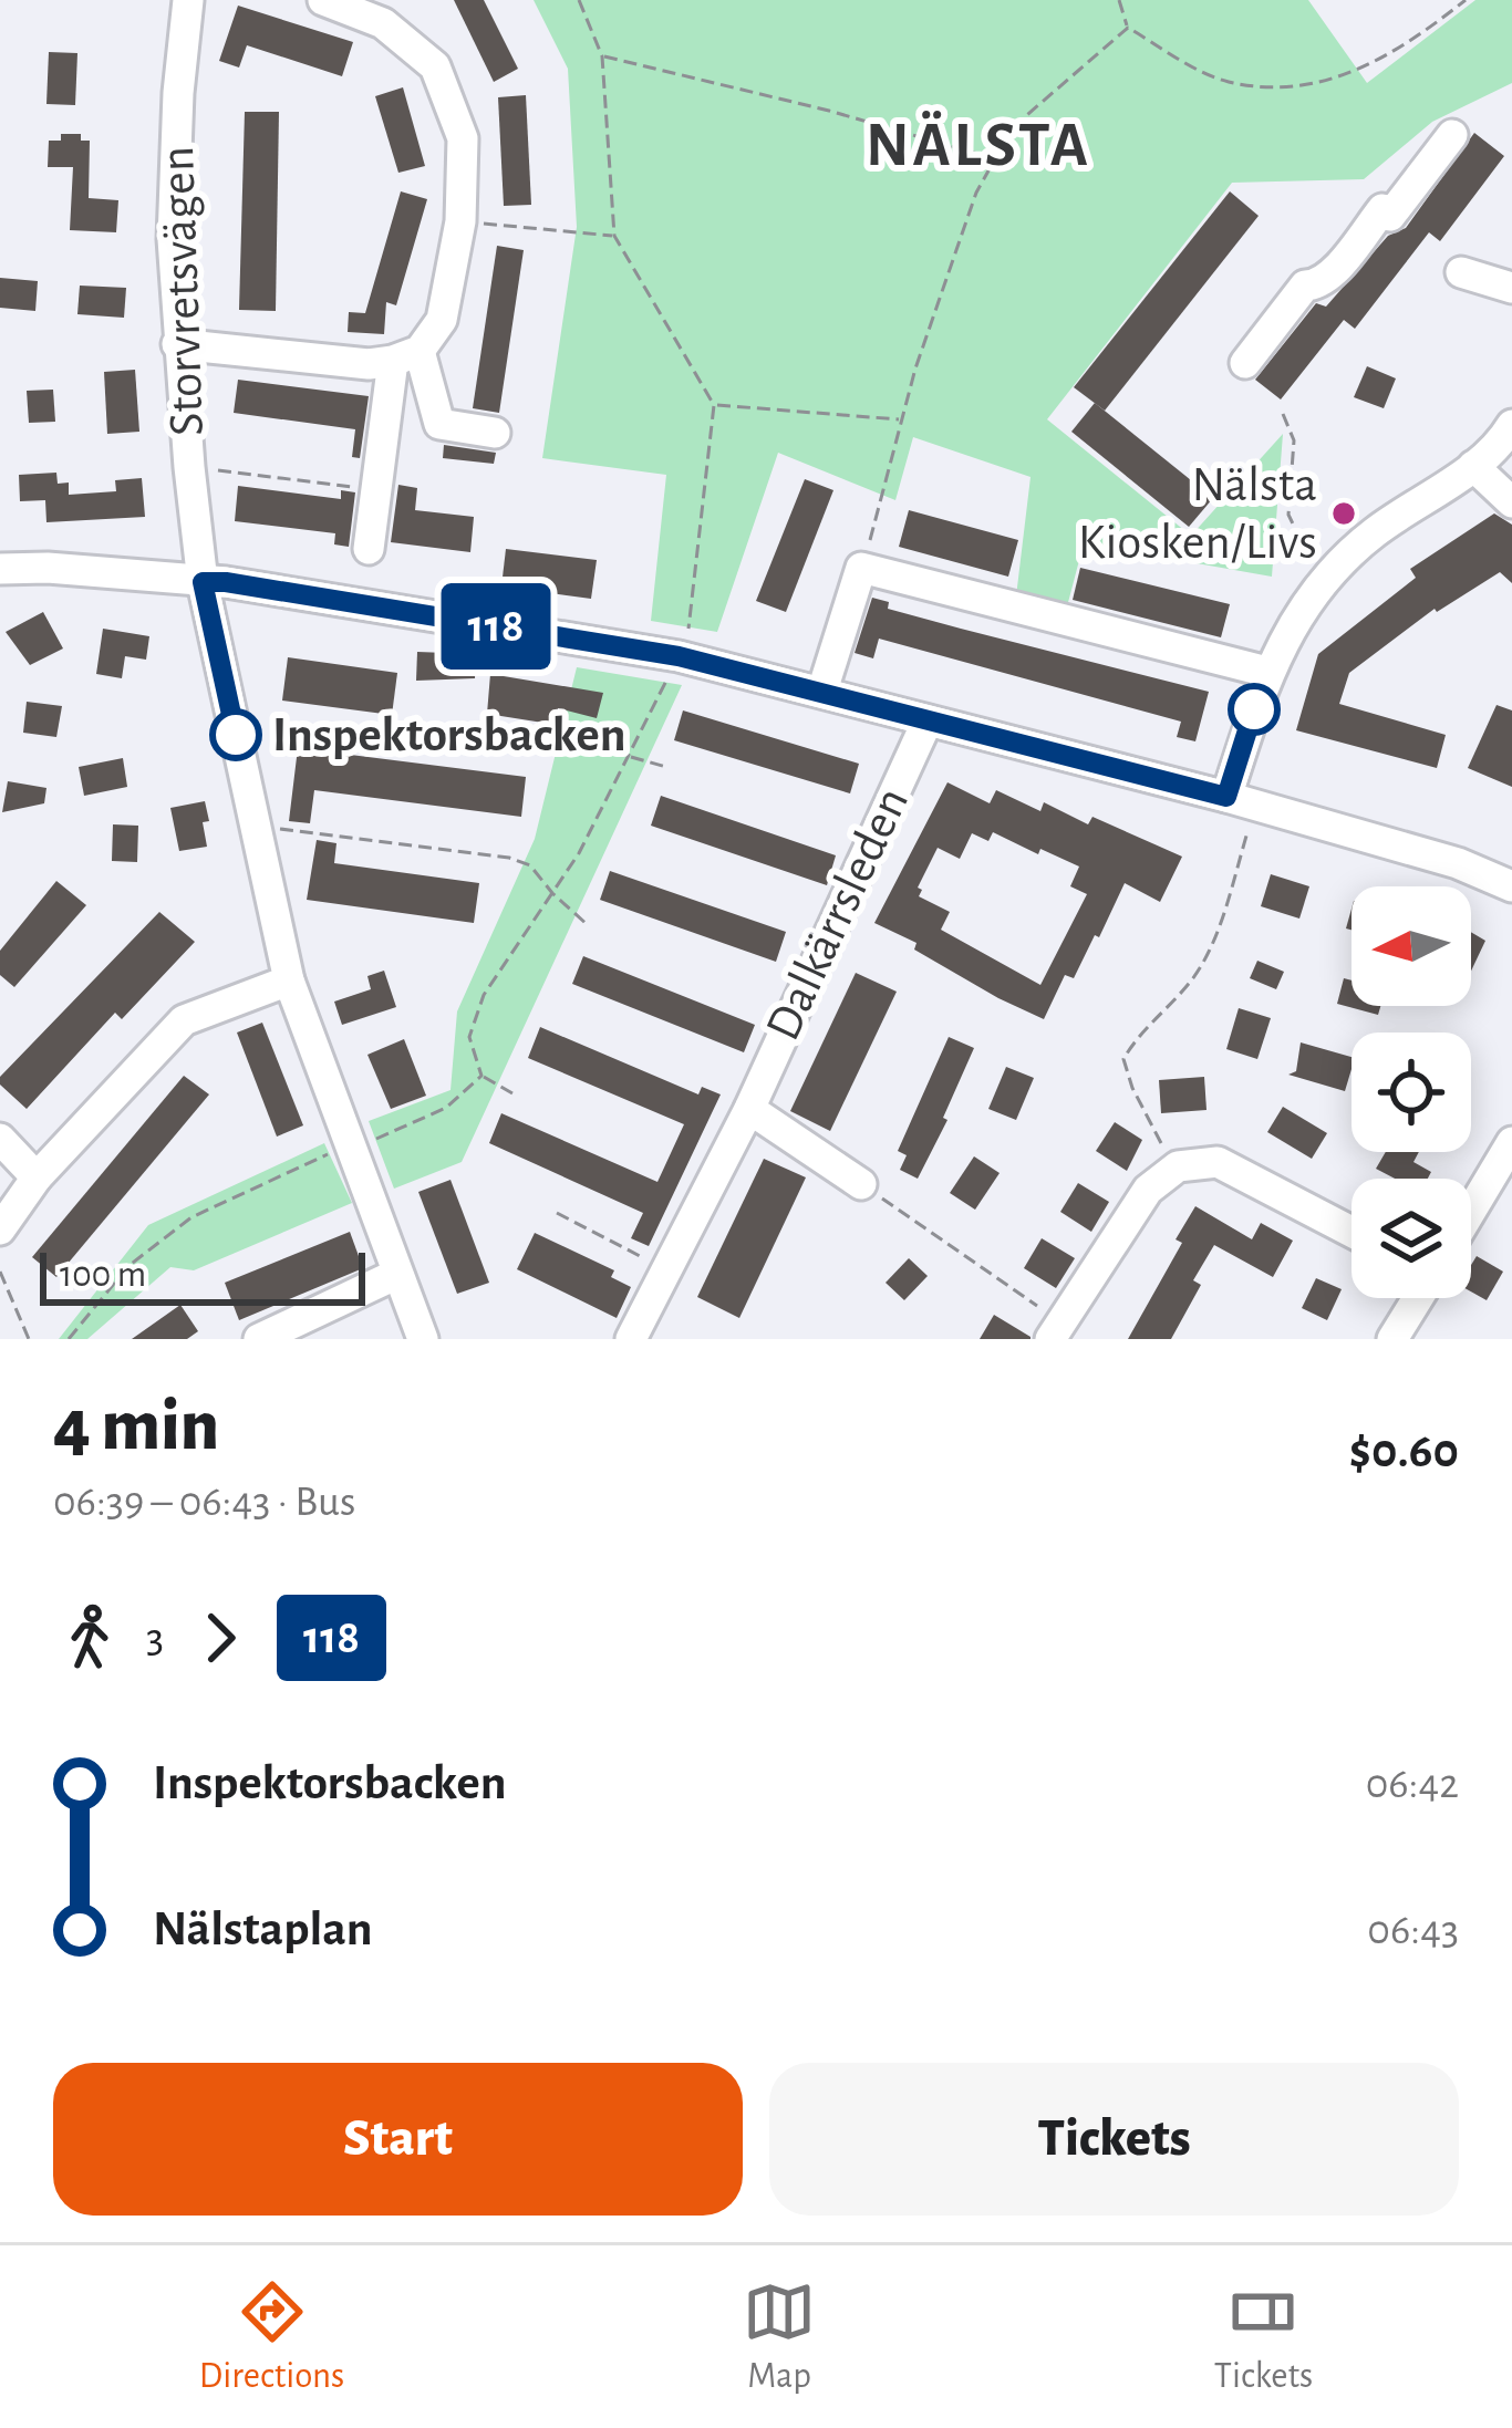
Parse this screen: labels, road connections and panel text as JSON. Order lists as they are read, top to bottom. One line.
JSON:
{"streets":{"street":["Storvretsvägen","Dalkärrsleden"]},"districts":["NÄLSTA"],"places":["Nälsta Kiosken/Livs","Inspektorsbacken"],"lines":["bus line 118"],"scale_bar":"100 m","north":"left","page":{"on_map":"118","scale":"100 m","heading":["4 min","06:39 – 06:43 · Bus","$0.60"],"legs":["3","118"],"list":[{"name":"Inspektorsbacken","value":"06:42"},{"name":"Nälstaplan","value":"06:43"}],"buttons":["Start","Tickets"],"tabs":["Directions","Map","Tickets"]}}
